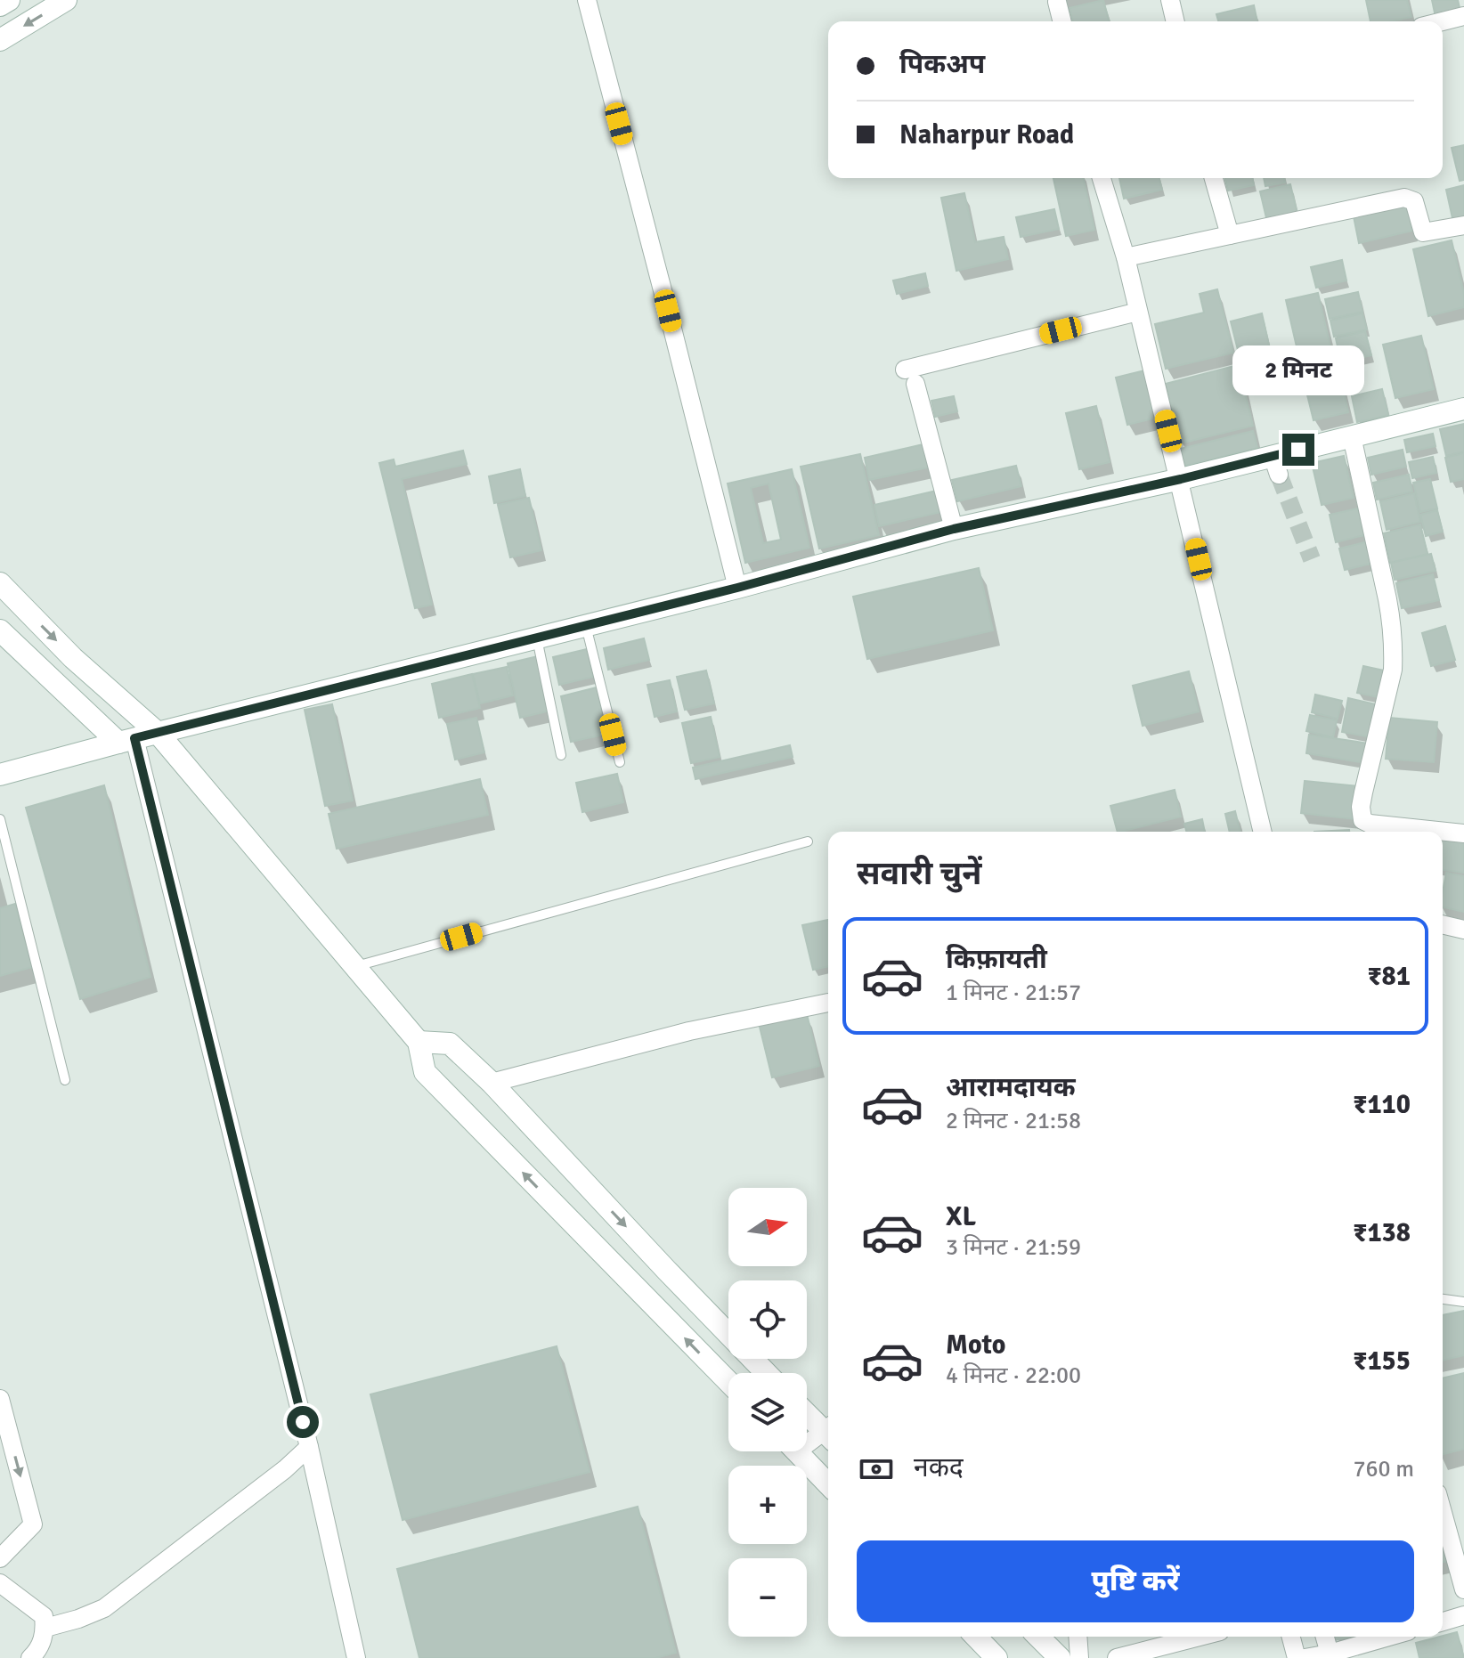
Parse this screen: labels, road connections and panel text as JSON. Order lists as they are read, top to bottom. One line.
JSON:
{"north":"right","page":{"banner":["पिकअप","Naharpur Road"],"bubble":"2 मिनट","heading":"सवारी चुनें","list":[{"name":"किफ़ायती","note":"1 मिनट · 21:57","value":"₹81"},{"name":"आरामदायक","note":"2 मिनट · 21:58","value":"₹110"},{"name":"XL","note":"3 मिनट · 21:59","value":"₹138"},{"name":"Moto","note":"4 मिनट · 22:00","value":"₹155"}],"map_buttons":["+","−"],"pay":["नकद","760 m"],"buttons":"पुष्टि करें"}}
